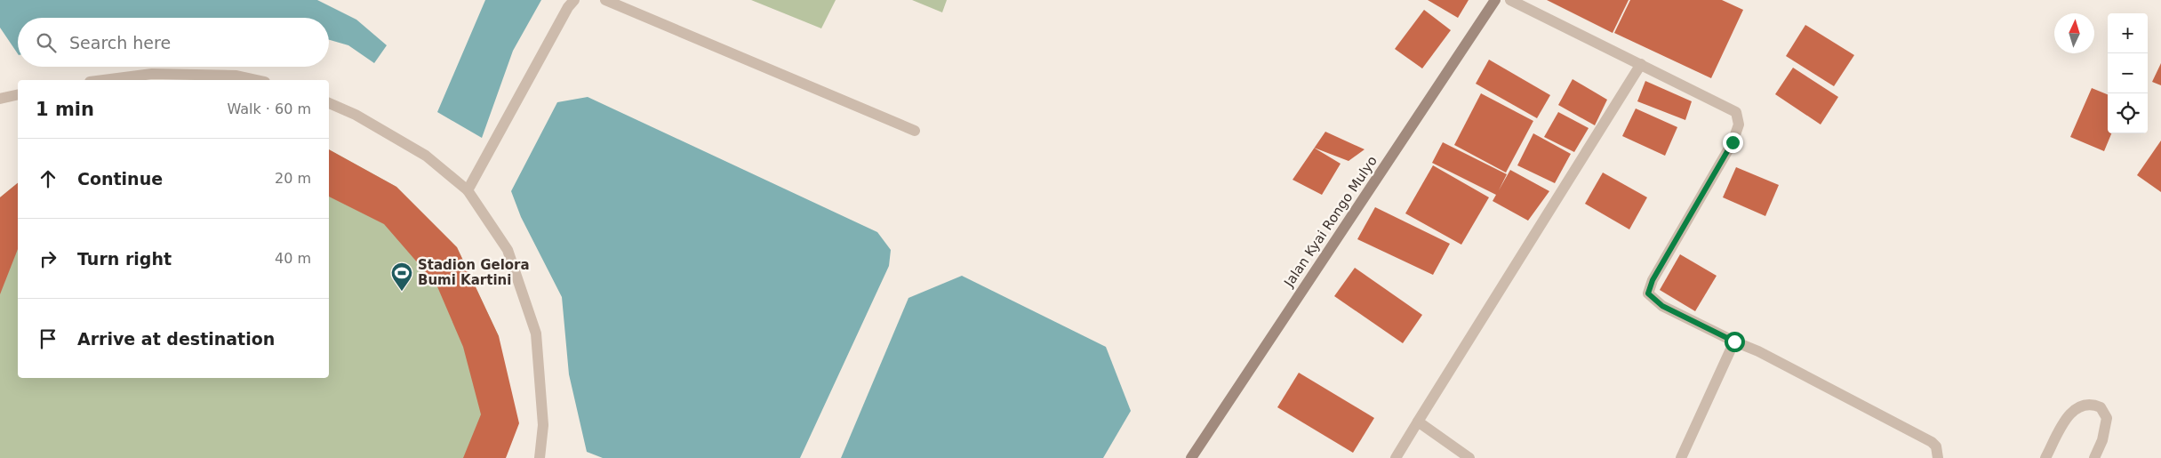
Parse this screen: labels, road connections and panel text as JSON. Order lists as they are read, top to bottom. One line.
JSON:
{"streets":{"street":["Jalan Kyai Rongo Mulyo"]},"places":{"sports":["Stadion Gelora Bumi Kartini"]},"north":"top","page":{"map_buttons":["+","−"],"search":"Search here","heading":["1 min","Walk · 60 m"],"list":[["Continue","20 m"],["Turn right","40 m"],"Arrive at destination"]}}
